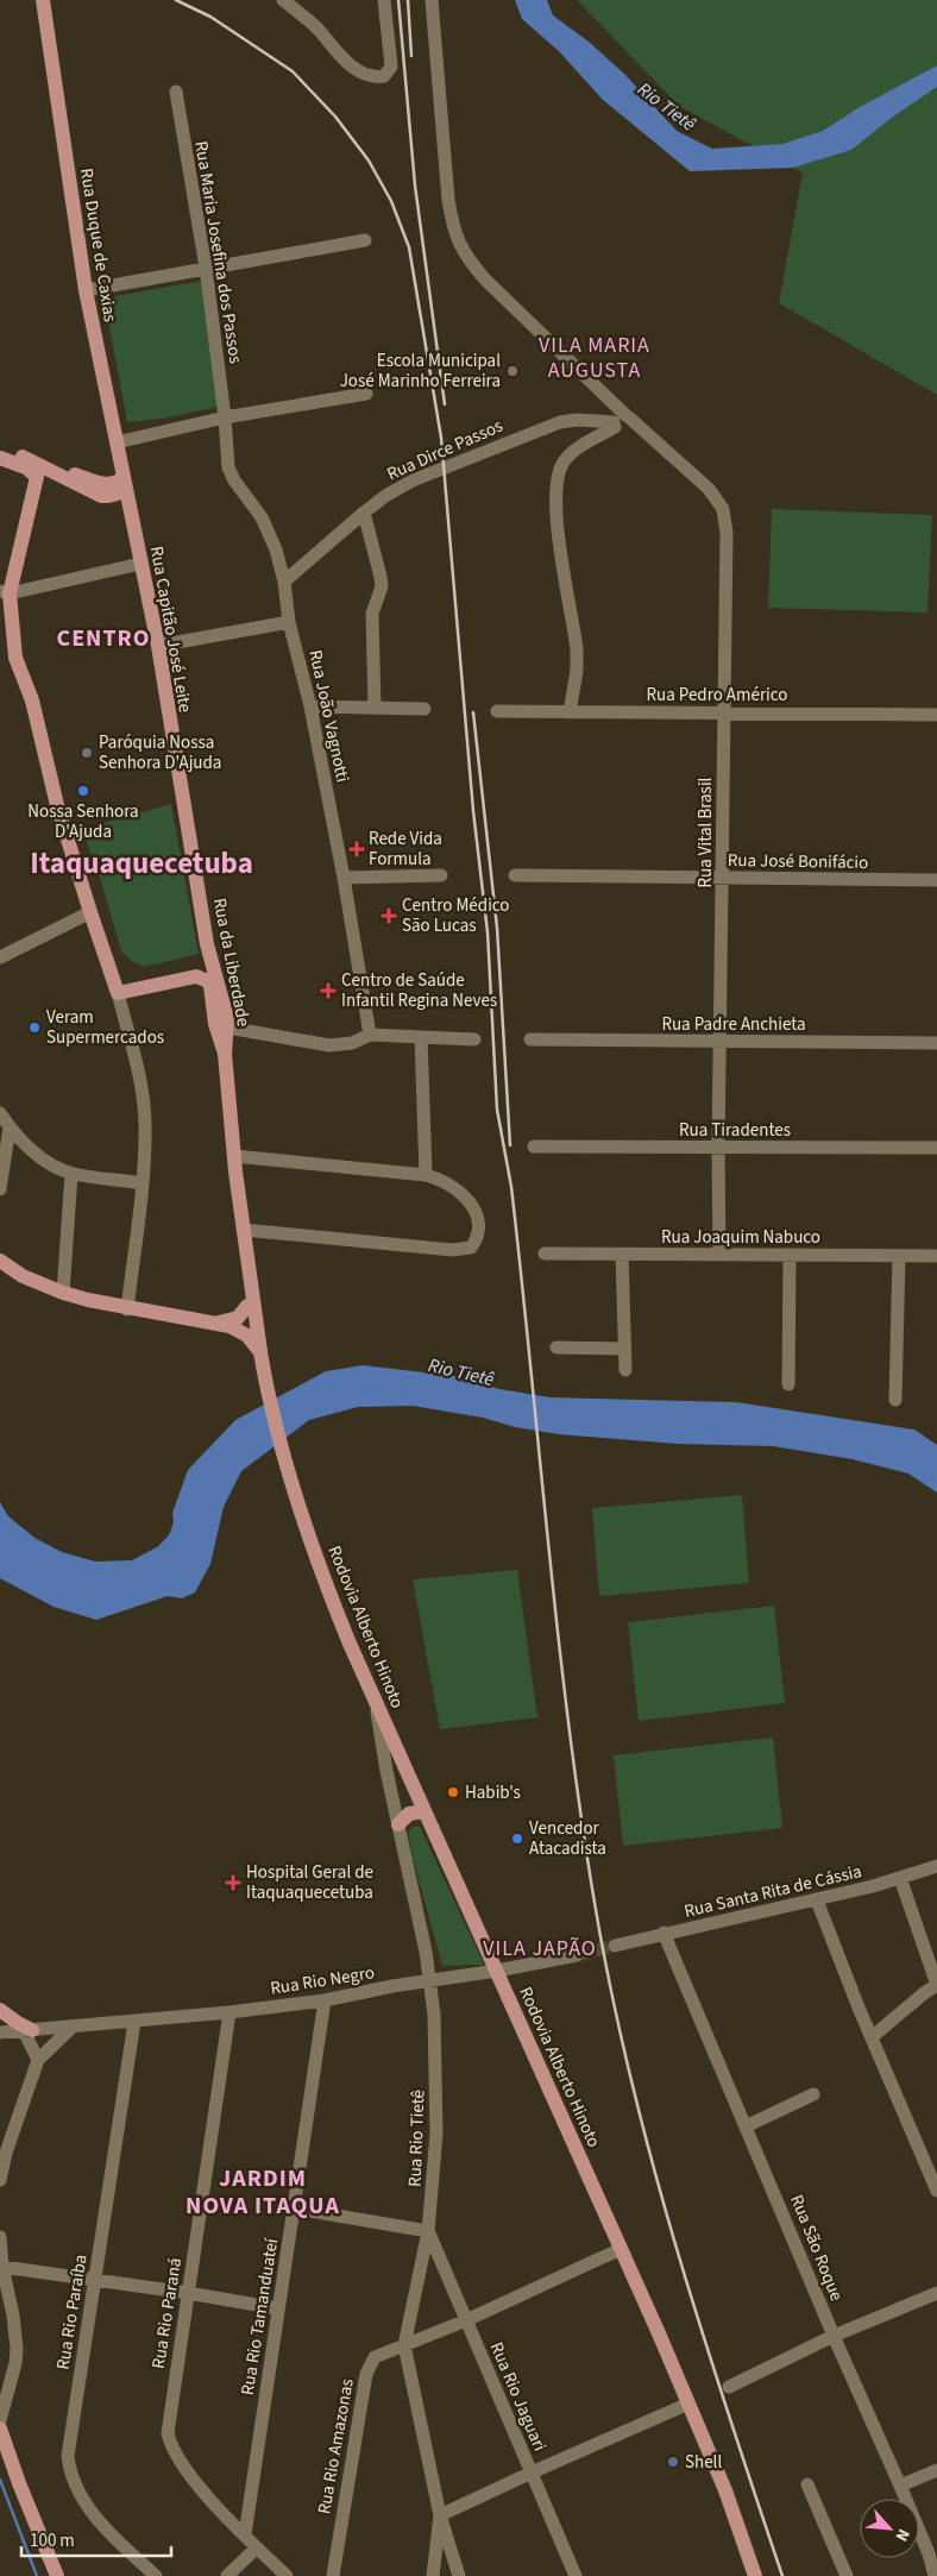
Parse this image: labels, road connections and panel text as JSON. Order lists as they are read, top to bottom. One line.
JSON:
{"streets":{"main road":["Rua Duque de Caxias","Rua Capitão José Leite","Rua da Liberdade","Rodovia Alberto Hinoto"],"street":["Rua Maria Josefina dos Passos","Rua Dirce Passos","Rua Pedro Américo","Rua João Vagnotti","Rua Vital Brasil","Rua José Bonifácio","Rua Padre Anchieta","Rua Tiradentes","Rua Joaquim Nabuco","Rua Santa Rita de Cássia","Rua Rio Negro","Rua Rio Tietê","Rua São Roque","Rua Rio Paraíba","Rua Rio Paraná","Rua Rio Tamanduateí","Rua Rio Jaguari","Rua Rio Amazonas"]},"crossings":[["Rua Duque de Caxias","Rua Capitão José Leite"],["Rua Maria Josefina dos Passos","Rua João Vagnotti"],["Rua Dirce Passos","Rua João Vagnotti"],["Rua Dirce Passos","Rua Vital Brasil"],["Rua Capitão José Leite","Rua da Liberdade"],["Rua Pedro Américo","Rua Vital Brasil"],["Rua Vital Brasil","Rua José Bonifácio"],["Rua Vital Brasil","Rua Padre Anchieta"],["Rua Vital Brasil","Rua Tiradentes"],["Rua Vital Brasil","Rua Joaquim Nabuco"],["Rua da Liberdade","Rodovia Alberto Hinoto"],["Rodovia Alberto Hinoto","Rua Rio Negro"],["Rodovia Alberto Hinoto","Rua Rio Tietê"],["Rodovia Alberto Hinoto","Rua Rio Amazonas"],["Rua Santa Rita de Cássia","Rua São Roque"],["Rua Rio Negro","Rua Rio Tietê"],["Rua Rio Negro","Rua Rio Paraíba"],["Rua Rio Negro","Rua Rio Paraná"],["Rua Rio Negro","Rua Rio Tamanduateí"],["Rua Rio Tietê","Rua Rio Jaguari"],["Rua Rio Tietê","Rua Rio Amazonas"],["Rua Rio Paraná","Rua Rio Tamanduateí"],["Rua Rio Jaguari","Rua Rio Amazonas"]],"districts":["VILA MARIA AUGUSTA","CENTRO","Itaquaquecetuba","VILA JAPÃO","JARDIM NOVA ITAQUA"],"water":["Rio Tietê"],"places":{"other":["Escola Municipal José Marinho Ferreira","Paróquia Nossa Senhora D'Ajuda","Nossa Senhora D'Ajuda","Veram Supermercados","Habib's","Vencedor Atacadista","Shell"],"health":["Rede Vida Formula","Centro Médico São Lucas","Centro de Saúde Infantil Regina Neves","Hospital Geral de Itaquaquecetuba"]},"scale_bar":"100 m","north":"bottom right"}
